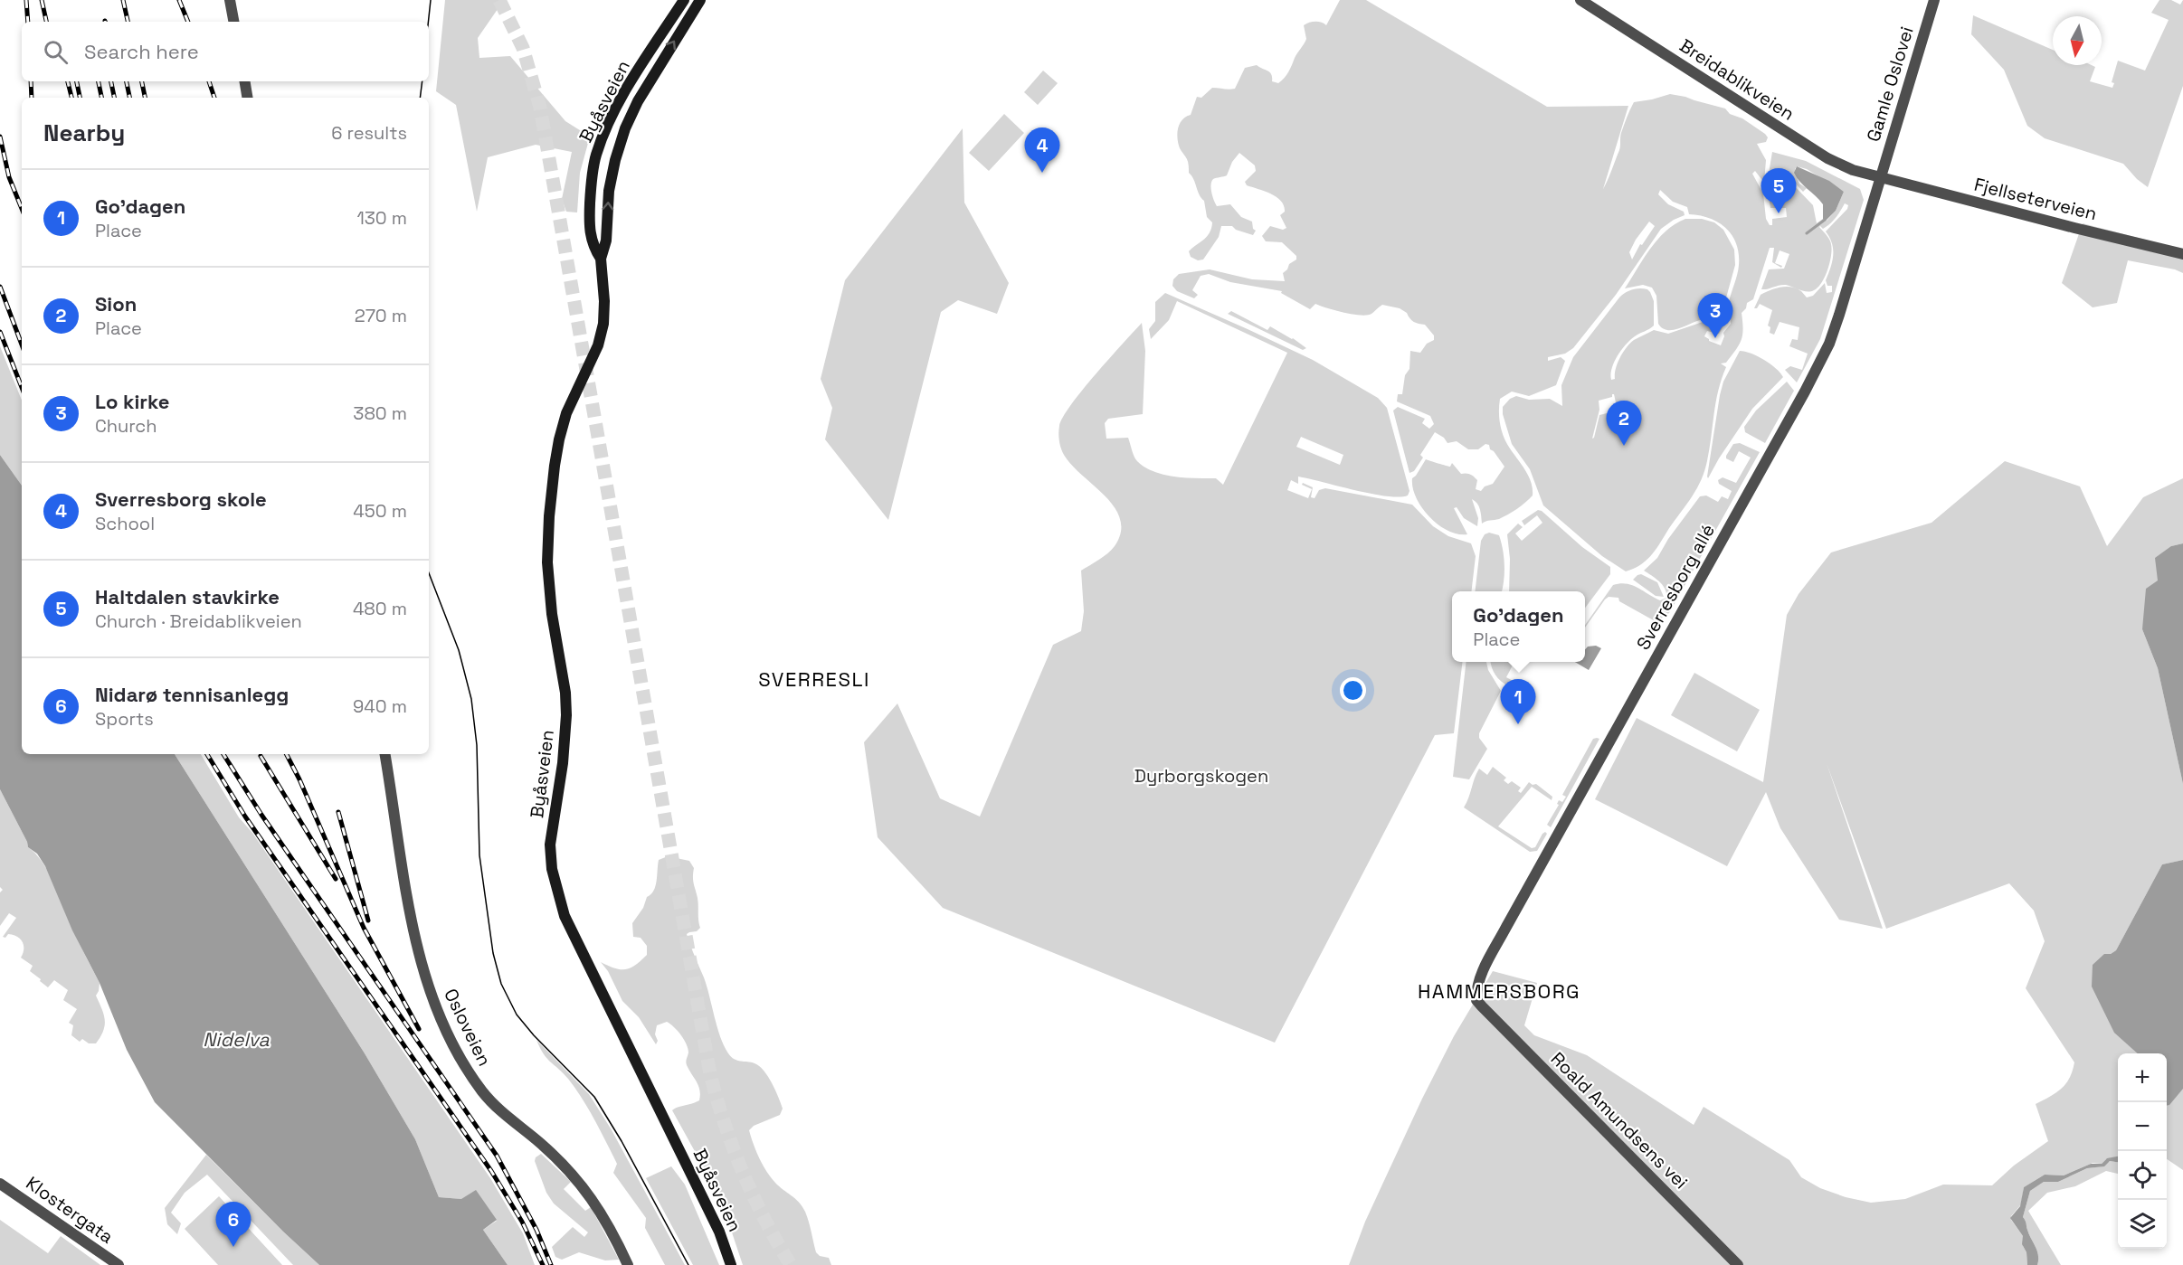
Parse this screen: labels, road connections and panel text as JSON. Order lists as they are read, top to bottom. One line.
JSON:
{"streets":{"main road":["Byåsveien"],"street":["Breidablikveien","Gamle Oslovei","Fjellseterveien","Sverresborg allé","Osloveien","Roald Amundsens vei","Klostergata"]},"crossings":[["Breidablikveien","Gamle Oslovei"],["Breidablikveien","Fjellseterveien"],["Breidablikveien","Sverresborg allé"],["Gamle Oslovei","Fjellseterveien"],["Gamle Oslovei","Sverresborg allé"],["Fjellseterveien","Sverresborg allé"],["Sverresborg allé","Roald Amundsens vei"]],"districts":["SVERRESLI","HAMMERSBORG"],"water":["Nidelva"],"parks":["Dyrborgskogen"],"north":"bottom","page":{"search":"Search here","heading":["Nearby","6 results"],"pins":["4","5","3","2","1","6"],"list":[{"mark":"1","name":"Go'dagen","note":"Place","value":"130 m"},{"mark":"2","name":"Sion","note":"Place","value":"270 m"},{"mark":"3","name":"Lo kirke","note":"Church","value":"380 m"},{"mark":"4","name":"Sverresborg skole","note":"School","value":"450 m"},{"mark":"5","name":"Haltdalen stavkirke","note":"Church · Breidablikveien","value":"480 m"},{"mark":"6","name":"Nidarø tennisanlegg","note":"Sports","value":"940 m"}],"popup":["Go'dagen","Place"],"map_buttons":["+","−"]}}
